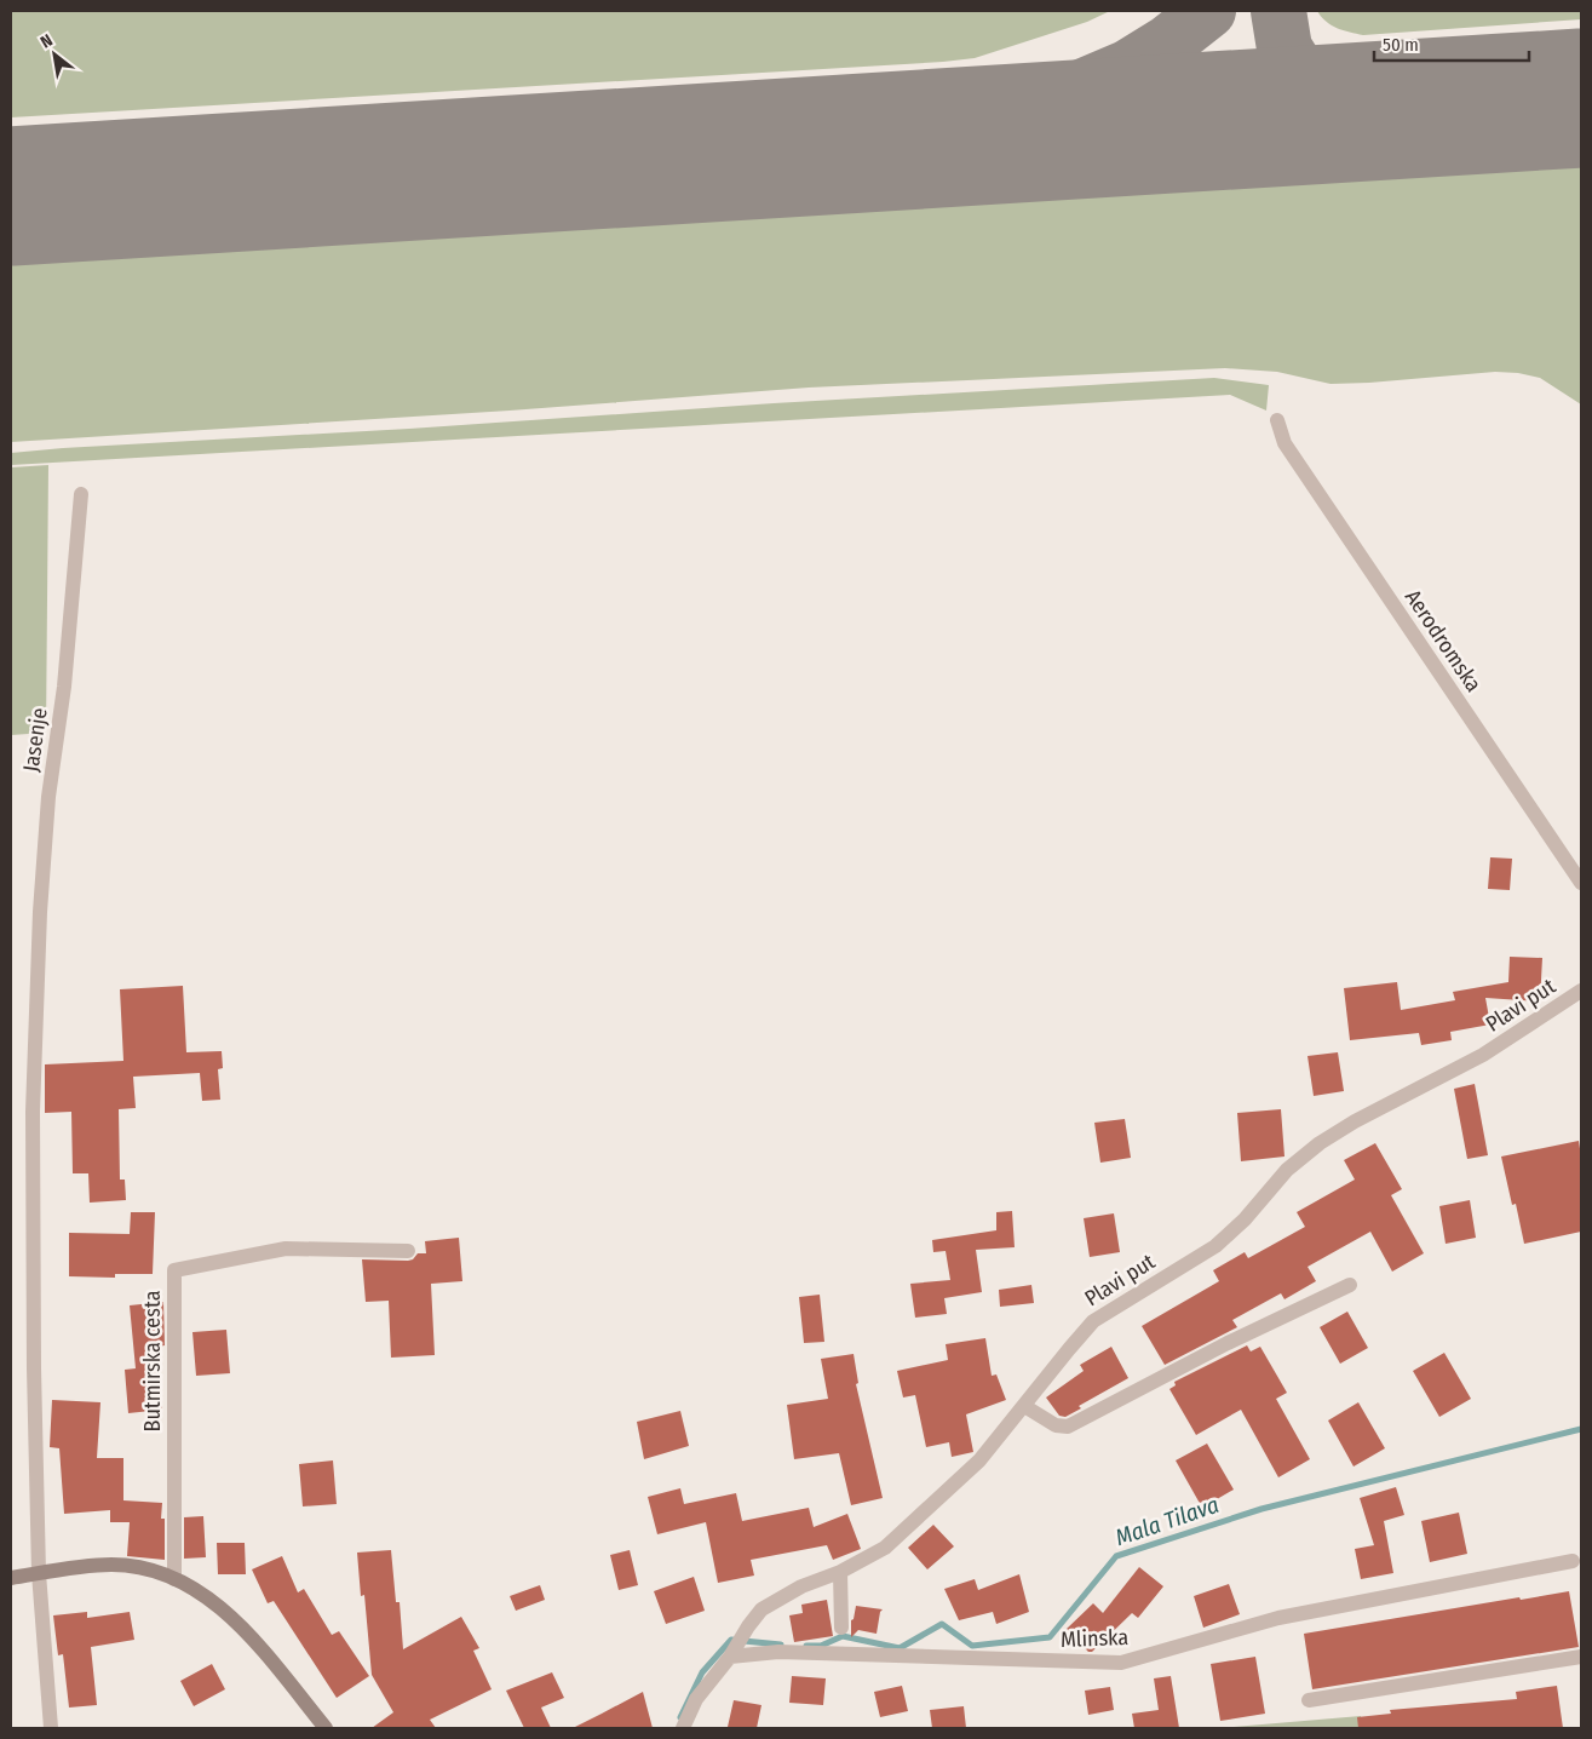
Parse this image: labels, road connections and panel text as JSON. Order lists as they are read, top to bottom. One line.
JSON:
{"streets":{"street":["Aerodromska","Jasenje","Plavi put","Butmirska cesta","Mlinska"]},"crossings":[["Plavi put","Mlinska"]],"water":["Mala Tilava"],"scale_bar":"50 m","north":"top left"}
